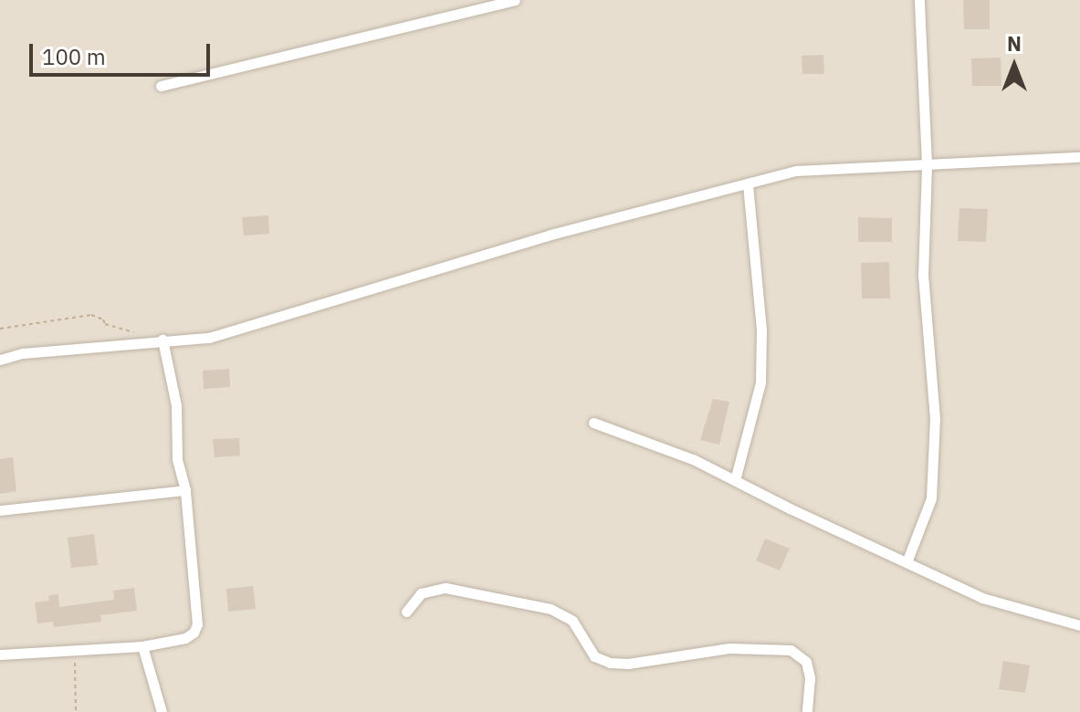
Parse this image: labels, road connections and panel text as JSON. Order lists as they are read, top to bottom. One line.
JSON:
{"scale_bar":"100 m","north":"top"}
